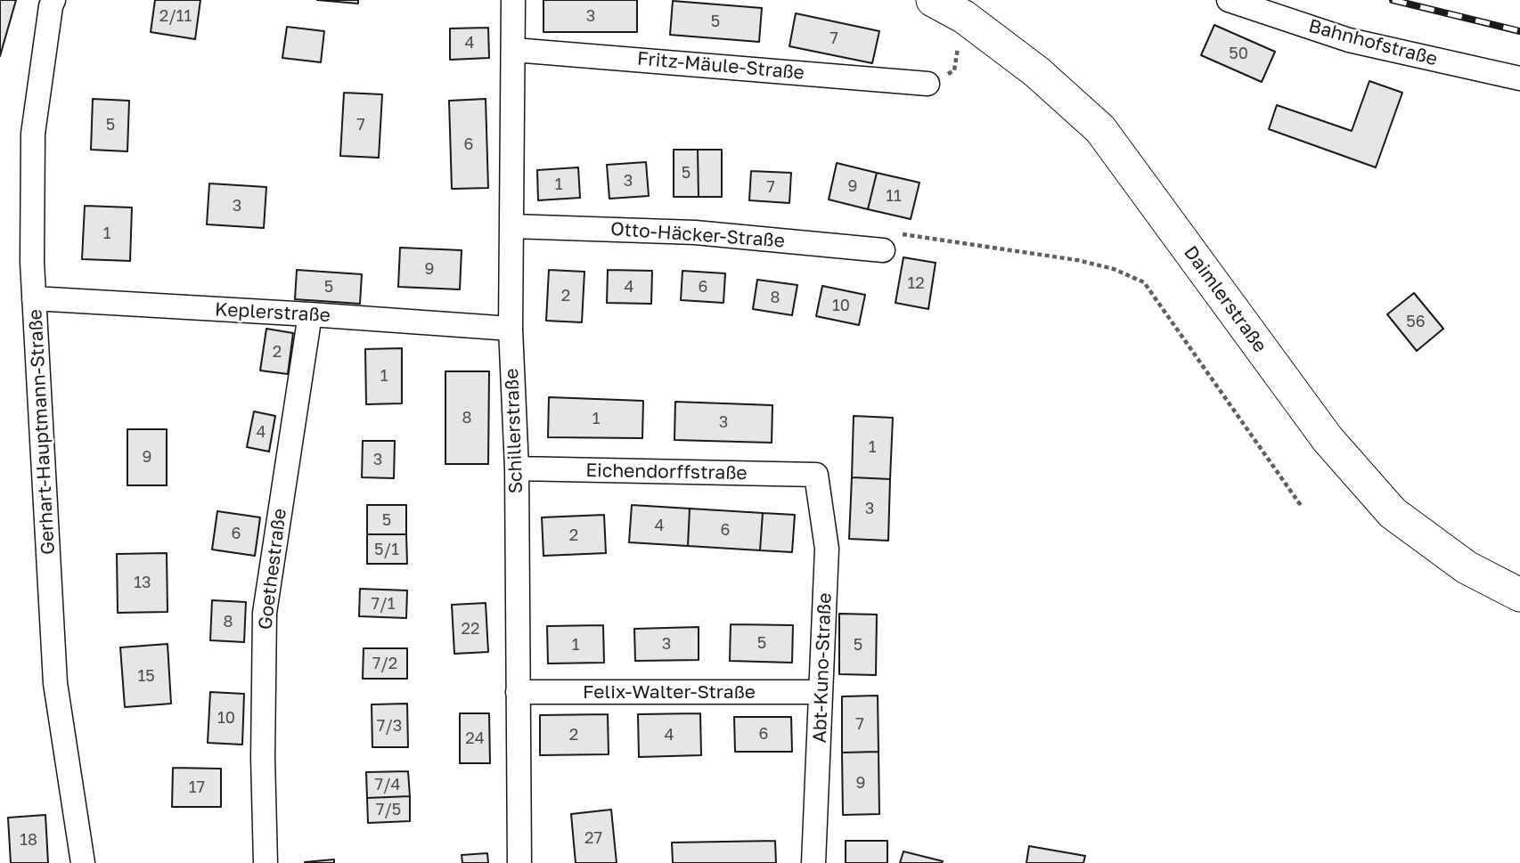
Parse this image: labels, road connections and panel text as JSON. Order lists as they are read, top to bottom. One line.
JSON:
{"streets":{"main road":["Daimlerstraße"],"street":["Bahnhofstraße","Fritz-Mäule-Straße","Otto-Häcker-Straße","Keplerstraße","Schillerstraße","Gerhart-Hauptmann-Straße","Eichendorffstraße","Goethestraße","Abt-Kuno-Straße","Felix-Walter-Straße"]},"crossings":[["Fritz-Mäule-Straße","Schillerstraße"],["Otto-Häcker-Straße","Schillerstraße"],["Keplerstraße","Schillerstraße"],["Keplerstraße","Gerhart-Hauptmann-Straße"],["Keplerstraße","Goethestraße"],["Schillerstraße","Eichendorffstraße"],["Schillerstraße","Felix-Walter-Straße"],["Eichendorffstraße","Abt-Kuno-Straße"],["Abt-Kuno-Straße","Felix-Walter-Straße"]],"house_numbers":["2/11","3","5","7","4","50","5","7","6","5","3","1","9","7","11","3","1","9","12","5","4","6","2","8","10","56","2","1","8","1","3","4","1","9","3","3","5","4","6","6","2","5/1","13","7/1","8","22","5","3","1","5","7/2","15","10","7","7/3","6","2","4","24","9","7/4","17","7/5","27","18"]}
